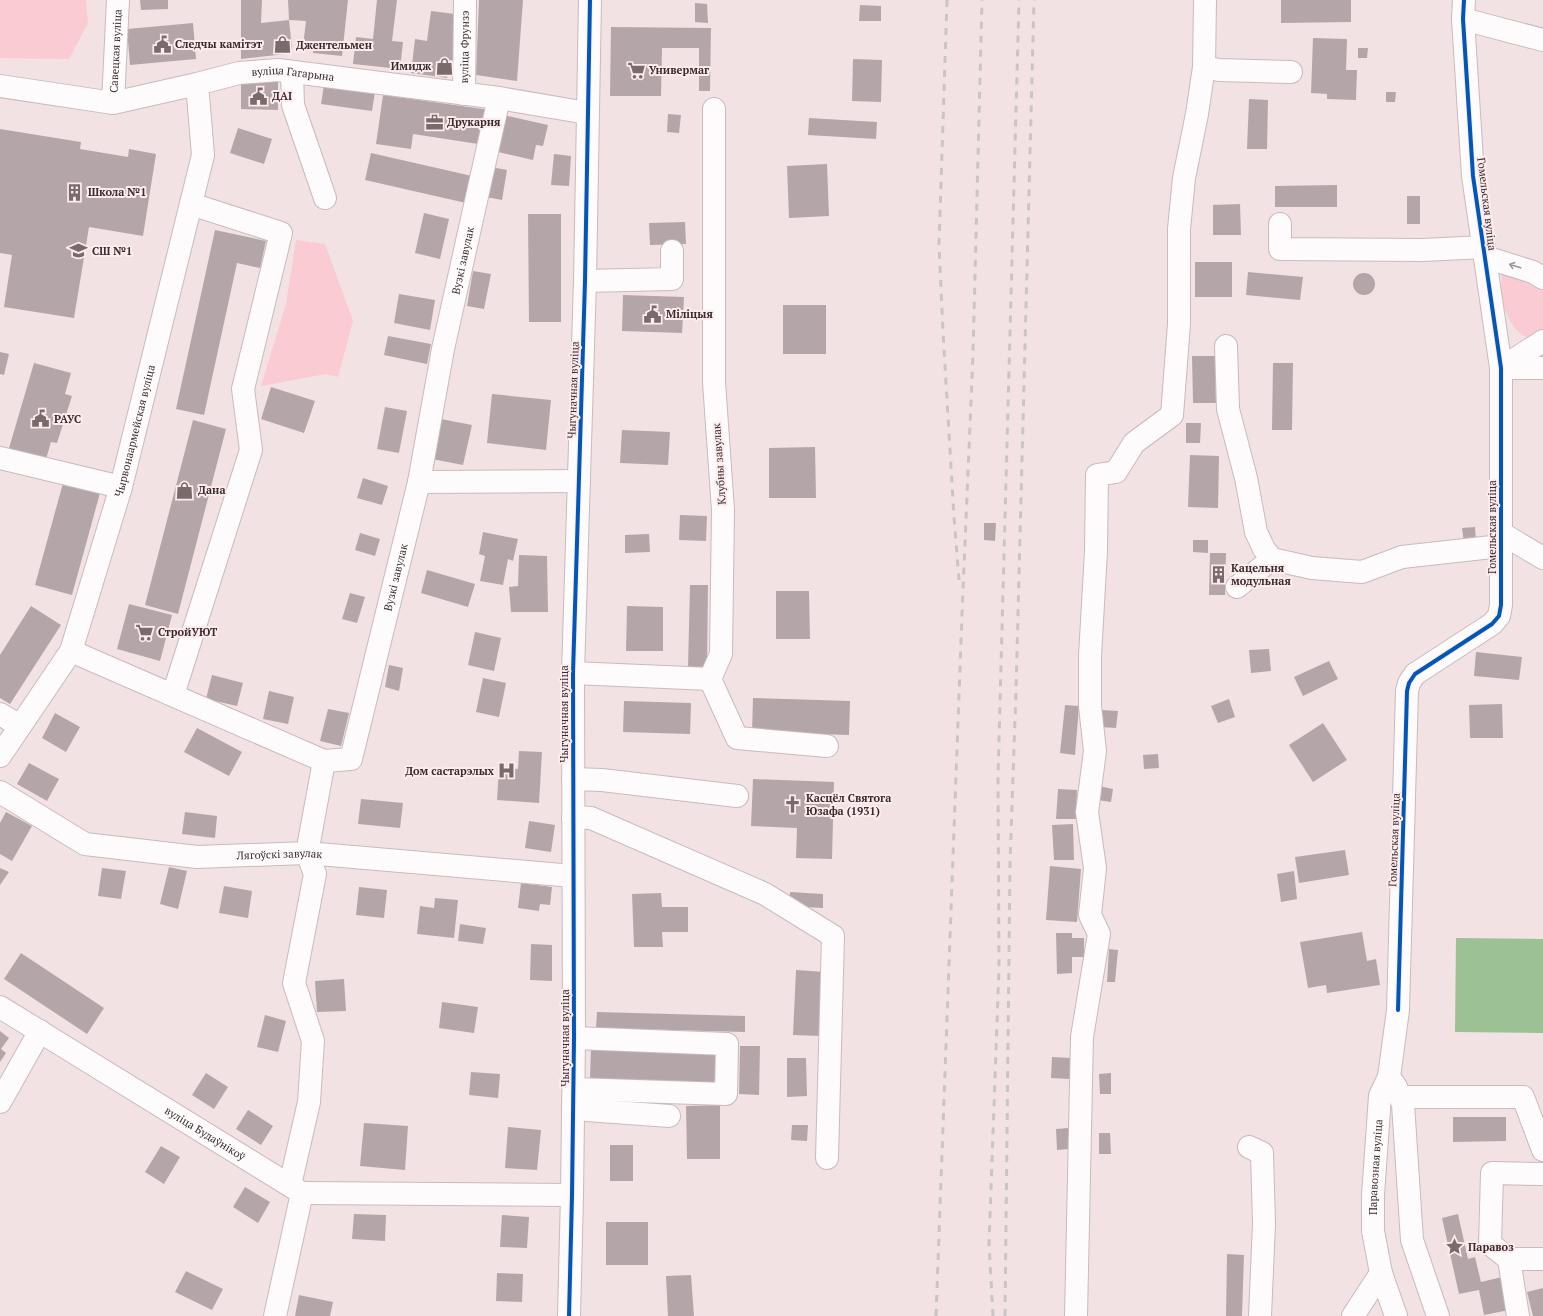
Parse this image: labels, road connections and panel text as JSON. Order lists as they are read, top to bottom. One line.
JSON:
{"streets":{"street":["вуліца Фрунзэ","Савецкая вуліца","вуліца Гагарына","Гомельская вуліца","Вузкі завулак","Чыгуначная вуліца","Чырвонаармейская вуліца","Клубны завулак","Лягоўскі завулак","вуліца Будаўнікоў","Паравозная вуліца"]},"crossings":[["вуліца Фрунзэ","вуліца Гагарына"],["Савецкая вуліца","вуліца Гагарына"],["вуліца Гагарына","Вузкі завулак"],["вуліца Гагарына","Чыгуначная вуліца"],["вуліца Гагарына","Чырвонаармейская вуліца"],["Гомельская вуліца","Паравозная вуліца"],["Вузкі завулак","Чырвонаармейская вуліца"],["Чыгуначная вуліца","Лягоўскі завулак"]],"places":{"public building":["Следчы камітэт","ДАІ","Міліцыя","РАУС"],"shop":["Джентельмен","Имидж","Дана"],"supermarket":["Универмаг","СтройУЮТ"],"office":["Друкарня"],"building":["Школа №1","Кацельня модульная"],"school or university":["СШ №1"],"hospital":["Дом састарэлых"],"church":["Касцёл Святога Юзафа (1931)"],"place":["Паравоз"]}}
